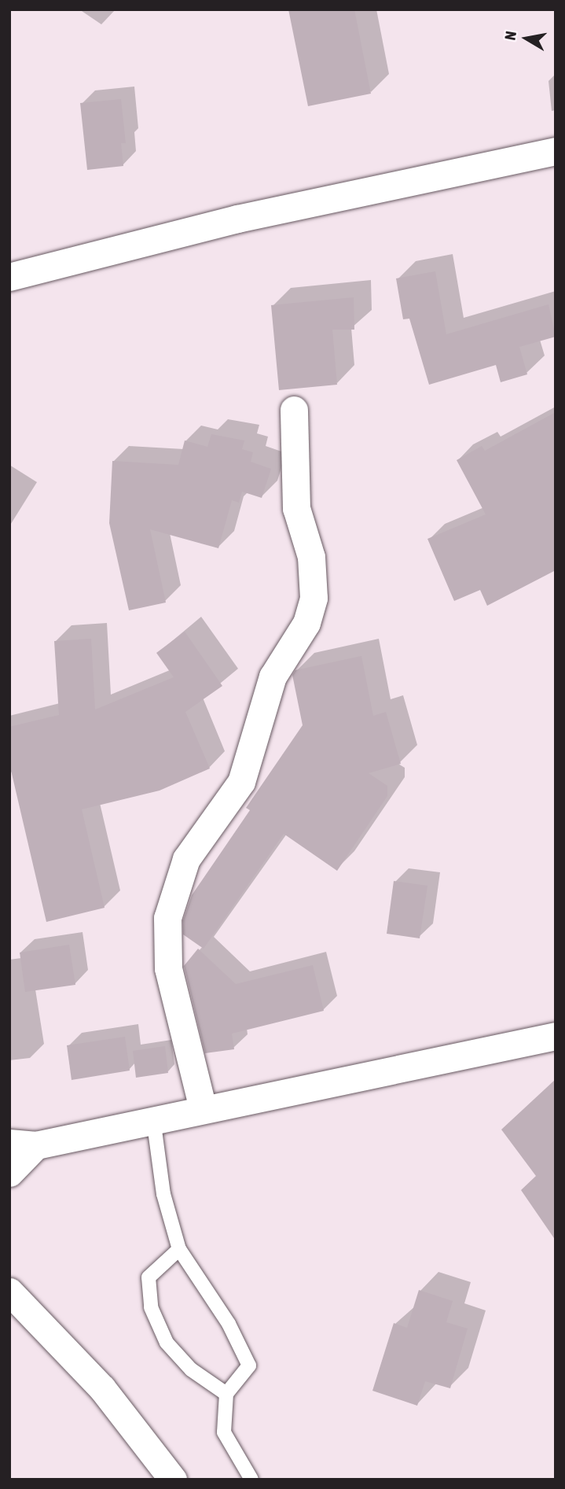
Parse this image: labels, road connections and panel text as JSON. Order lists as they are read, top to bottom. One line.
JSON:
{"north":"left"}
